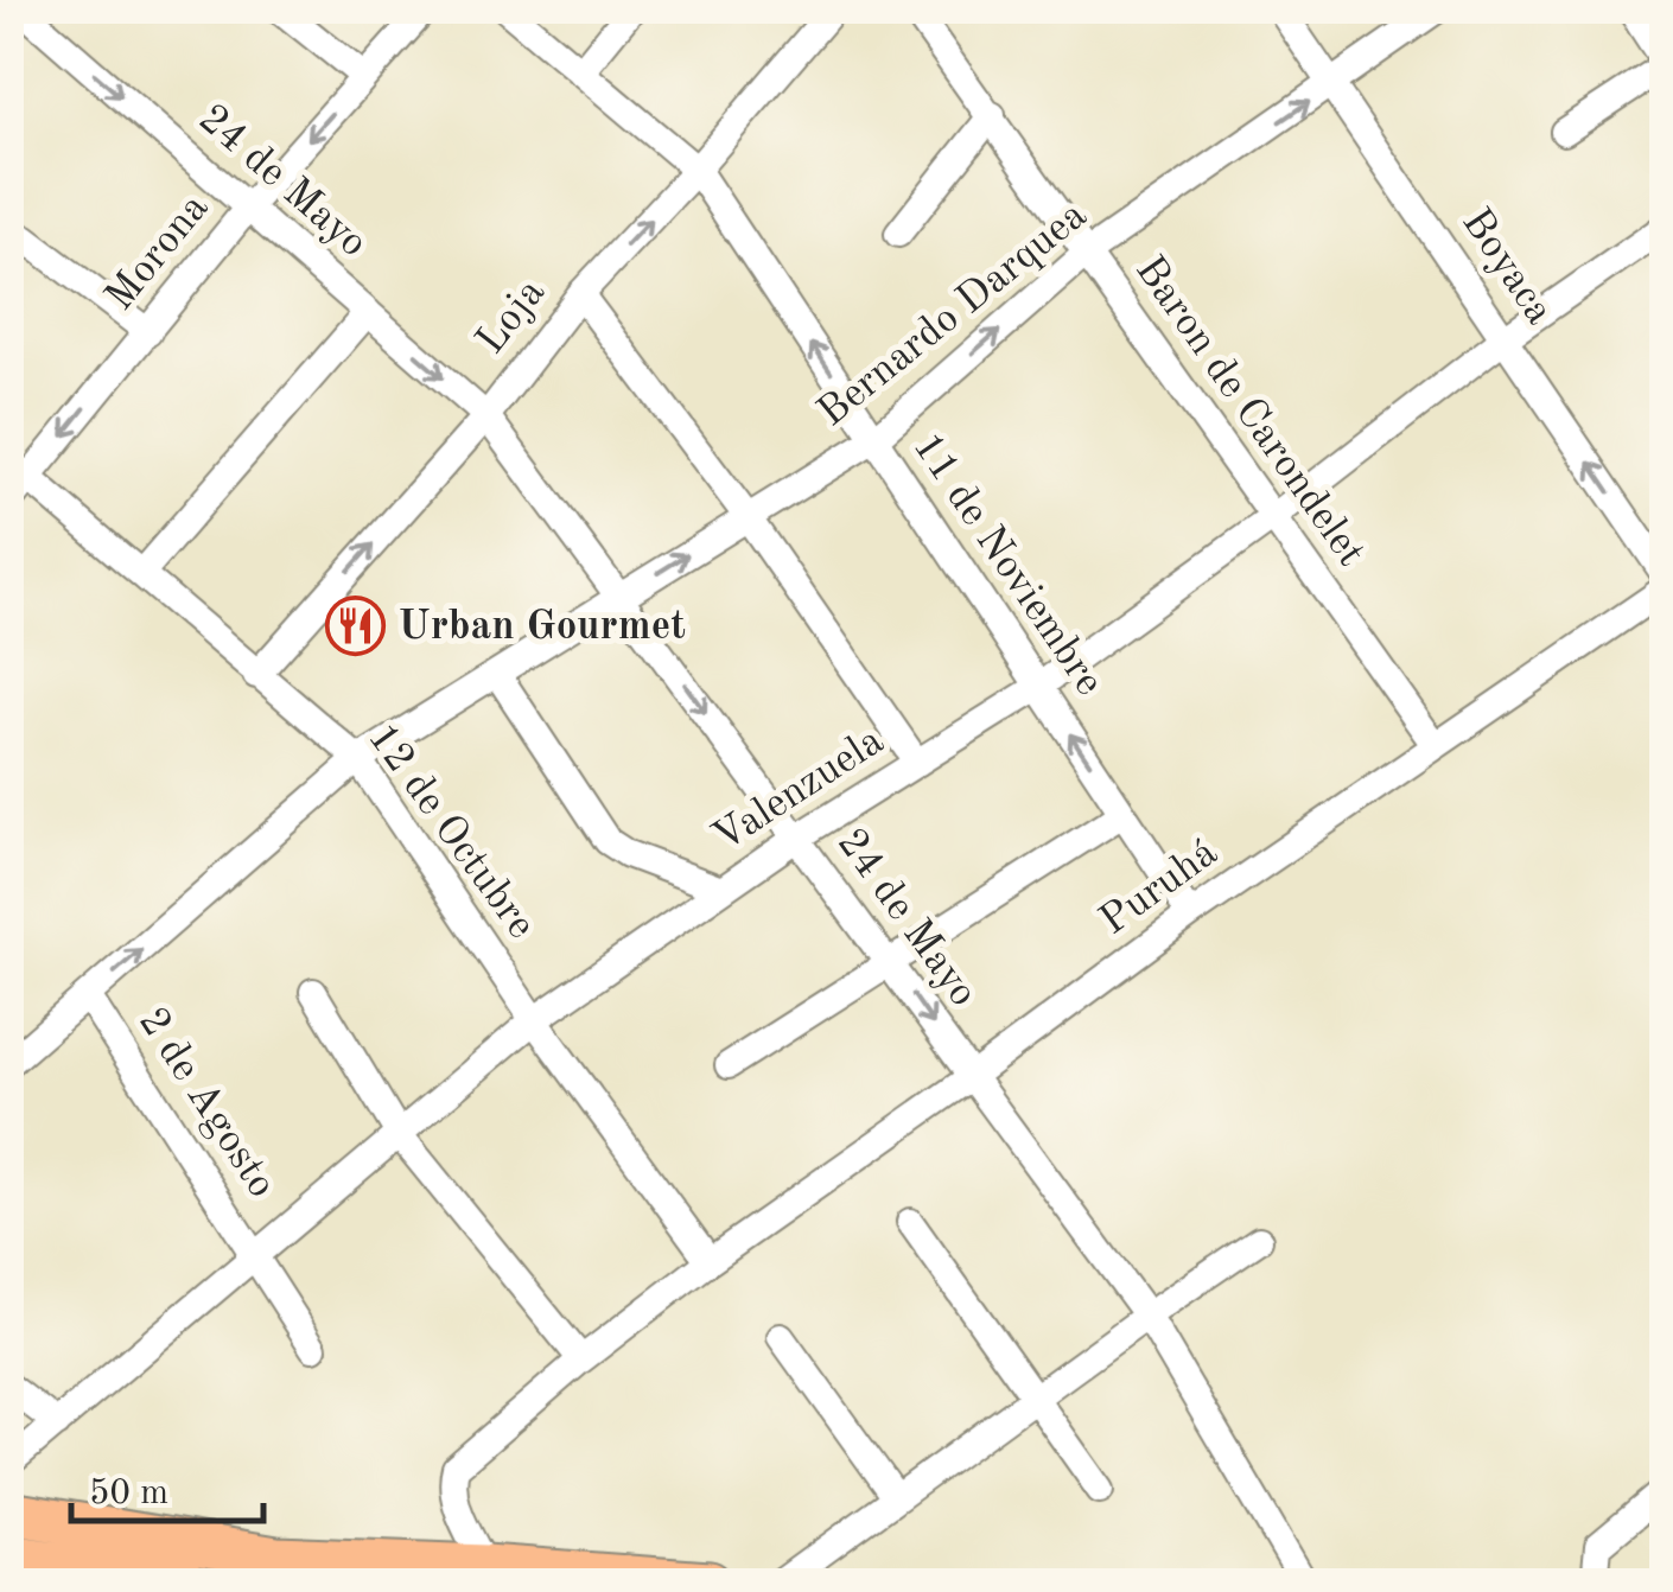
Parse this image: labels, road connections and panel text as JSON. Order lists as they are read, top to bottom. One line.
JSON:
{"streets":{"street":["24 de Mayo","Morona","Boyaca","Bernardo Darquea","Loja","Baron de Carondelet","11 de Noviembre","Valenzuela","12 de Octubre","Puruhá","2 de Agosto"]},"crossings":[["24 de Mayo","Morona"],["24 de Mayo","Bernardo Darquea"],["24 de Mayo","Loja"],["24 de Mayo","Valenzuela"],["24 de Mayo","Puruhá"],["Morona","12 de Octubre"],["Boyaca","Bernardo Darquea"],["Boyaca","Valenzuela"],["Bernardo Darquea","Baron de Carondelet"],["Bernardo Darquea","11 de Noviembre"],["Bernardo Darquea","12 de Octubre"],["Bernardo Darquea","2 de Agosto"],["Loja","11 de Noviembre"],["Loja","12 de Octubre"],["Baron de Carondelet","Valenzuela"],["Baron de Carondelet","Puruhá"],["11 de Noviembre","Valenzuela"],["11 de Noviembre","Puruhá"],["Valenzuela","12 de Octubre"],["Valenzuela","2 de Agosto"],["12 de Octubre","Puruhá"]],"one_way":["Boyaca","Bernardo Darquea"],"places":{"restaurant":["Urban Gourmet"]},"scale_bar":"50 m"}
